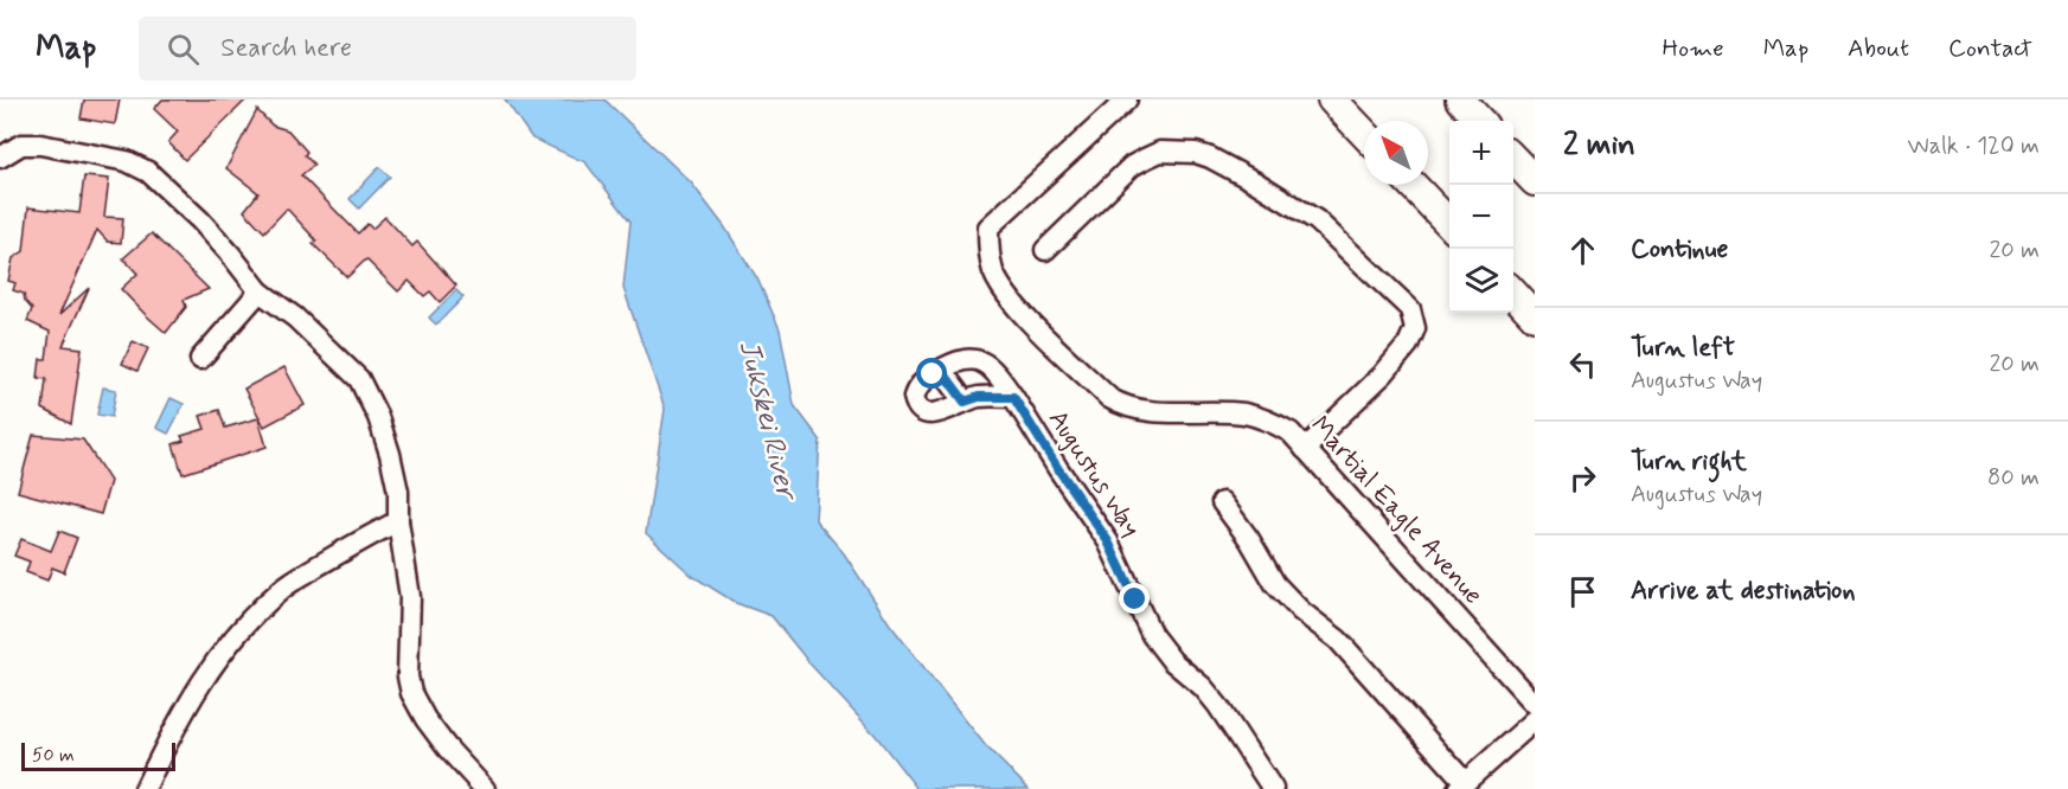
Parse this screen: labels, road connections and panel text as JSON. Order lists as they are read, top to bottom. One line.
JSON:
{"streets":{"street":["Augustus Way","Martial Eagle Avenue"]},"water":["Jukskei River"],"scale_bar":"50 m","north":"top left","page":{"header":"Map","search":"Search here","nav":["Home","Map","About","Contact"],"heading":["2 min","Walk · 120 m"],"map_buttons":["+","−"],"list":[["Continue","20 m"],["Turn left","Augustus Way","20 m"],["Turn right","Augustus Way","80 m"],"Arrive at destination"],"scale":"50 m"}}
